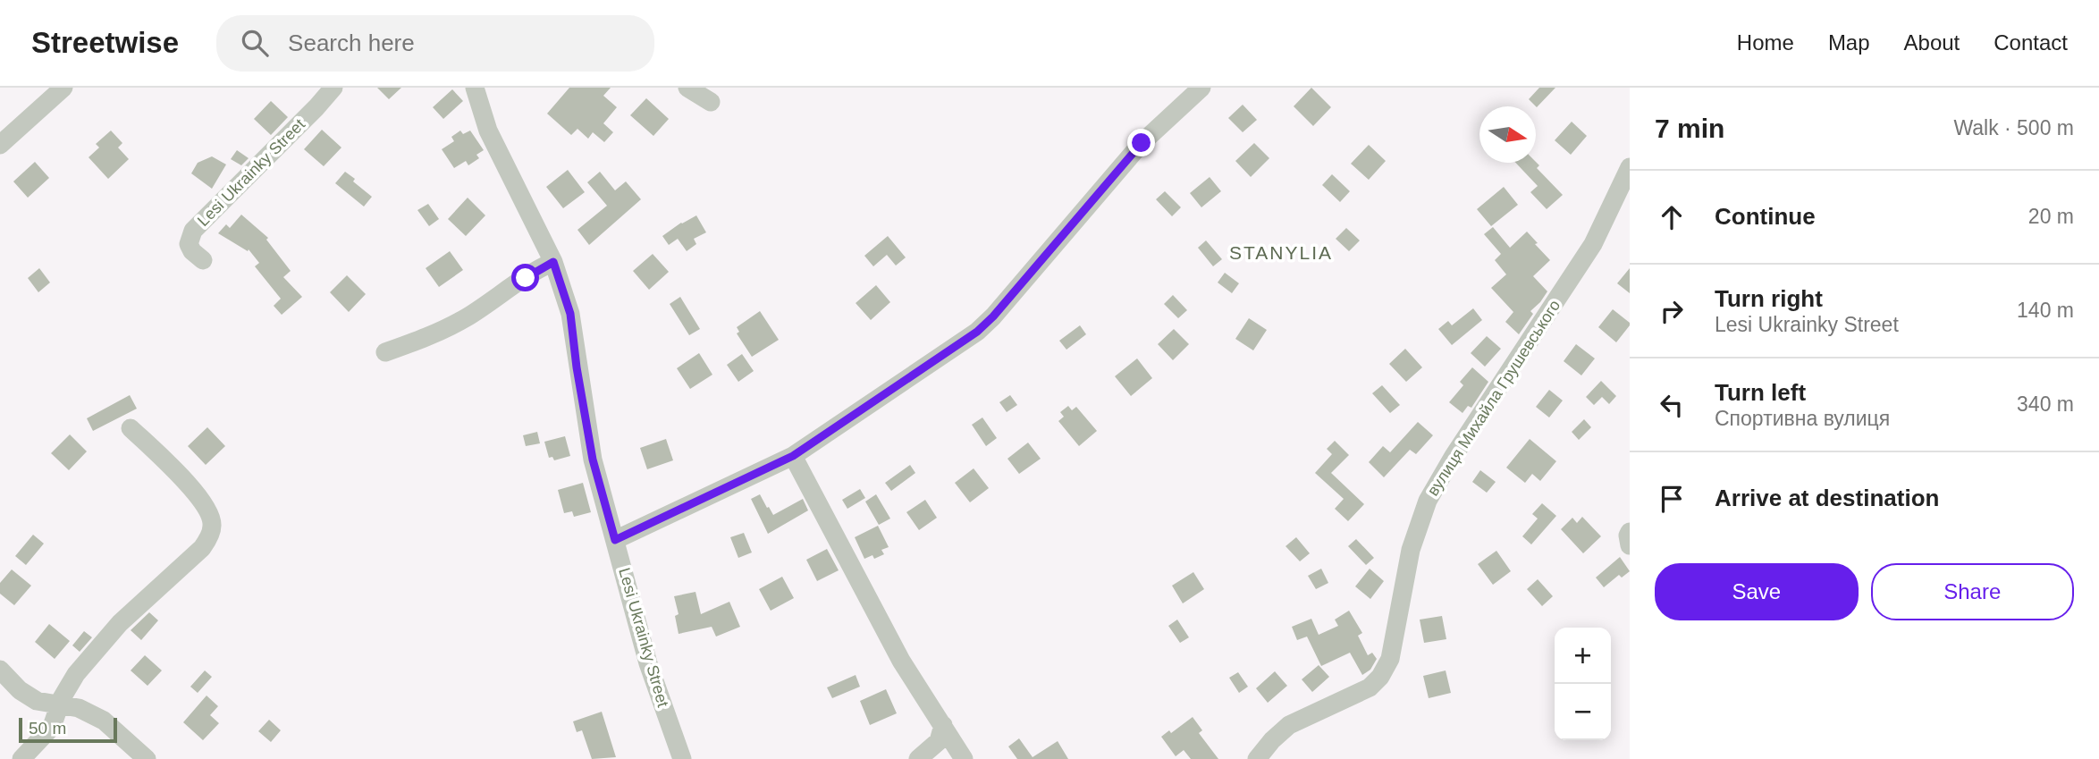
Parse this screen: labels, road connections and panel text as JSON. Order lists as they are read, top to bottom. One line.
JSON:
{"streets":{"street":["Lesi Ukrainky Street","вулиця Михайла Грушевського"]},"districts":["STANYLIA"],"scale_bar":"50 m","north":"right","page":{"header":"Streetwise","search":"Search here","nav":["Home","Map","About","Contact"],"heading":["7 min","Walk · 500 m"],"list":[["Continue","20 m"],["Turn right","Lesi Ukrainky Street","140 m"],["Turn left","Спортивна вулиця","340 m"],"Arrive at destination"],"buttons":["Save","Share"],"map_buttons":["+","−"],"scale":"50 m"}}
